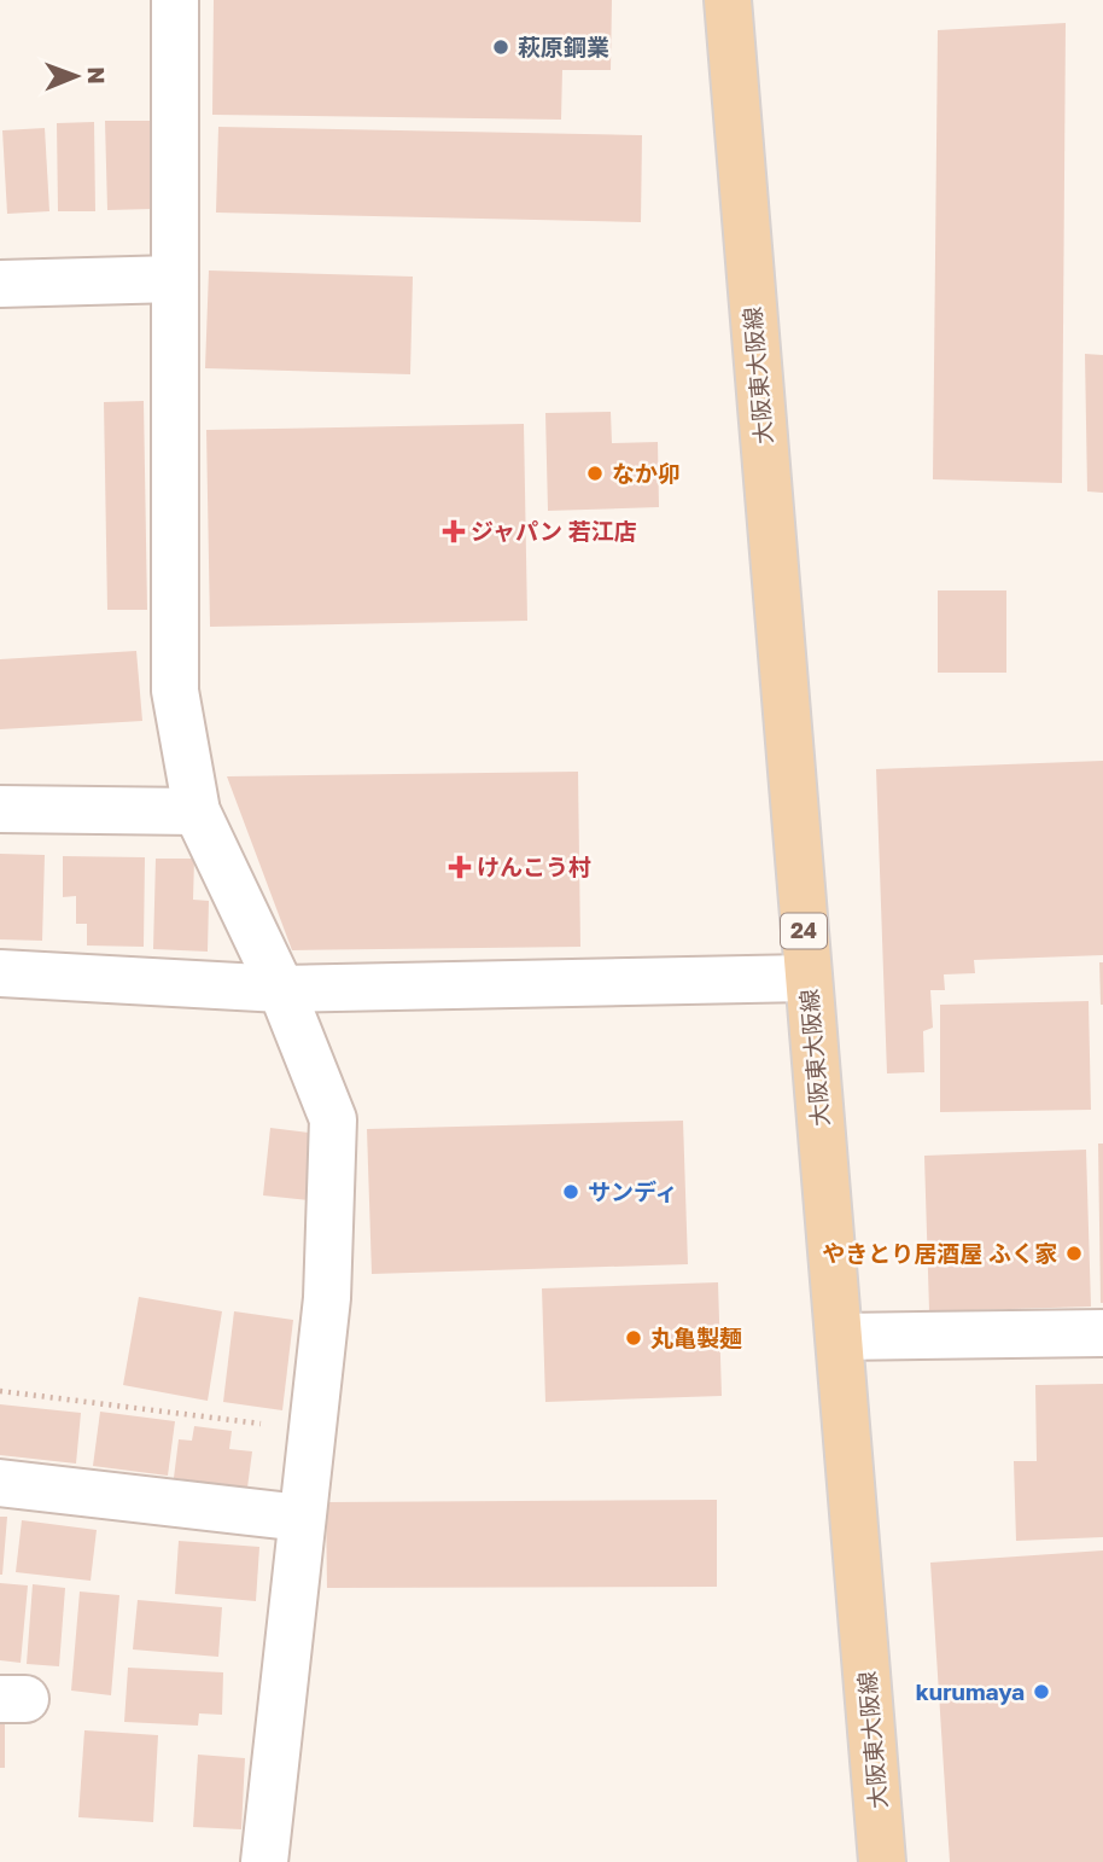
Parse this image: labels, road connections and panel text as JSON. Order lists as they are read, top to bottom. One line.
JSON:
{"streets":{"main road":["大阪東大阪線","24"]},"places":{"other":["萩原鋼業","なか卯","サンディ","やきとり居酒屋 ふく家","丸亀製麺","kurumaya"],"health":["ジャパン 若江店","けんこう村"]},"north":"right"}
